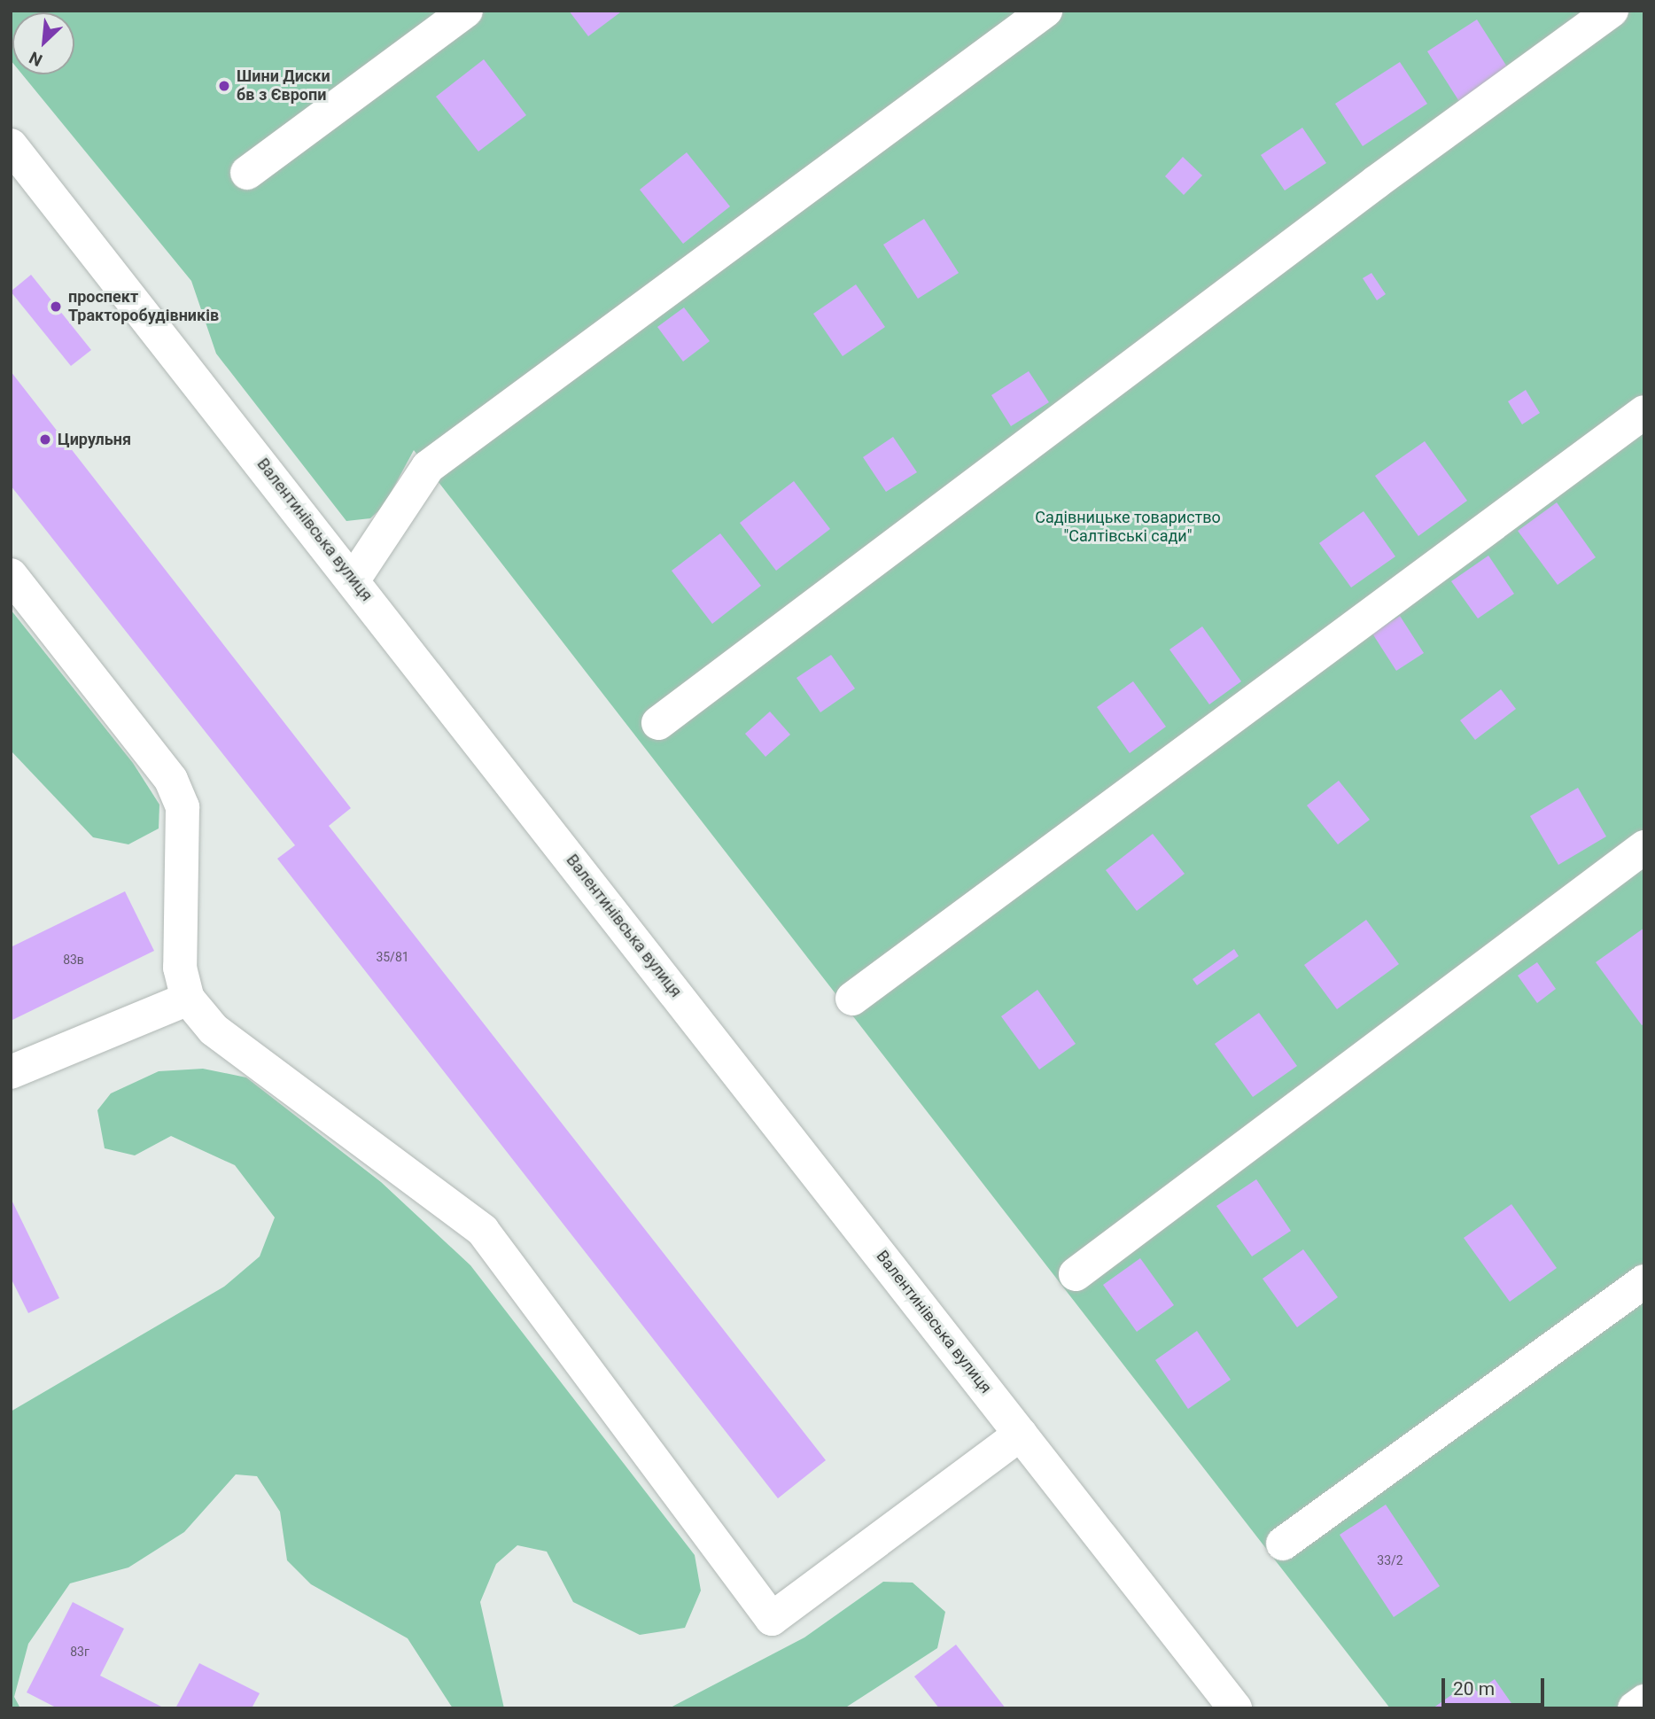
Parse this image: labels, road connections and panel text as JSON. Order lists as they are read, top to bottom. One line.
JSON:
{"streets":{"street":["Валентинівська вулиця"]},"parks":["Садівницьке товариство \"Салтівські сади\""],"places":["Шини Диски бв з Європи","проспект Тракторобудівників","Цирульня"],"house_numbers":["35/81","83в","33/2","83г"],"scale_bar":"20 m","north":"bottom left"}
